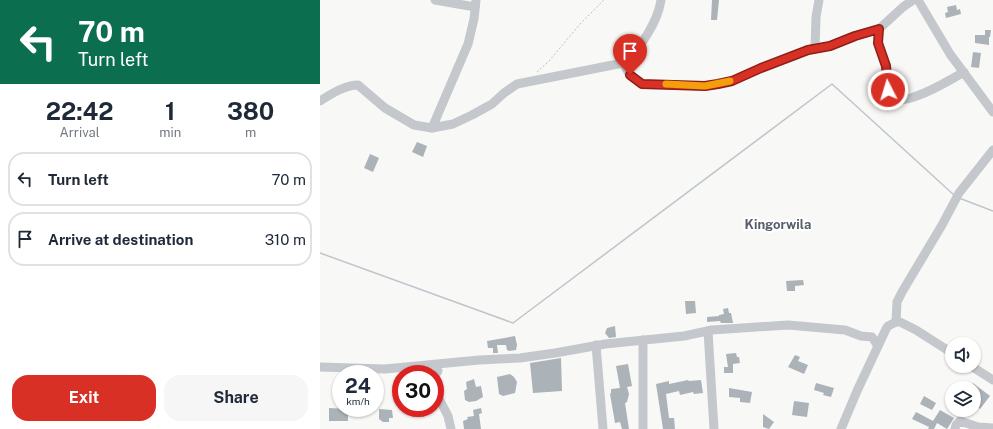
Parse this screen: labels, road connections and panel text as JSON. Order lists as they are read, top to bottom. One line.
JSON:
{"districts":["Kingorwila"],"page":{"turn":["70 m","Turn left"],"eta":["22:42","Arrival","1","min","380","m"],"list":[{"name":"Turn left","value":"70 m"},{"name":"Arrive at destination","value":"310 m"}],"speed":"24 km/h","limit":"30","buttons":["Exit","Share"]}}
